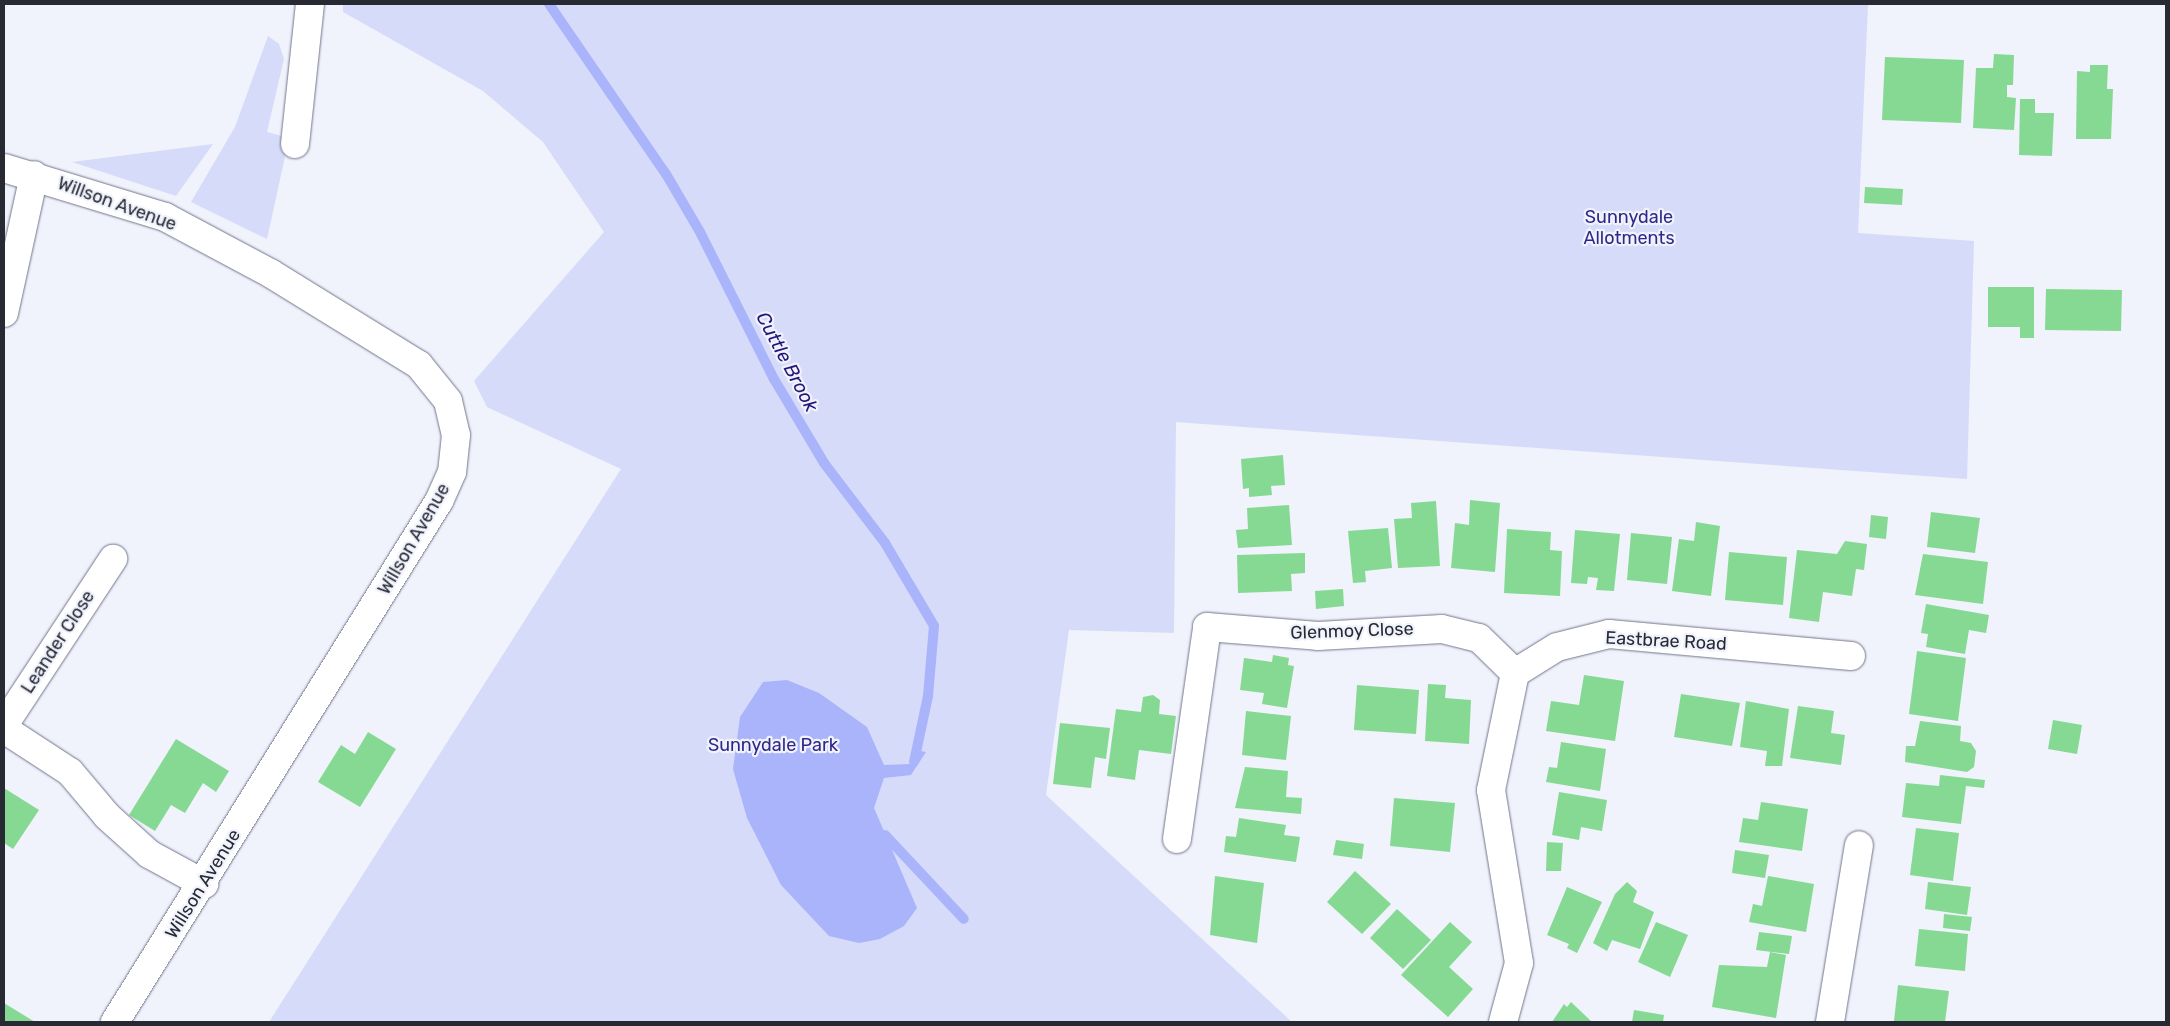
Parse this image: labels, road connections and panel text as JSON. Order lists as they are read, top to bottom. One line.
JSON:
{"streets":{"street":["Willson Avenue","Glenmoy Close","Eastbrae Road","Leander Close"]},"crossings":[["Glenmoy Close","Eastbrae Road"]],"water":["Cuttle Brook"],"parks":["Sunnydale Allotments","Sunnydale Park"]}
